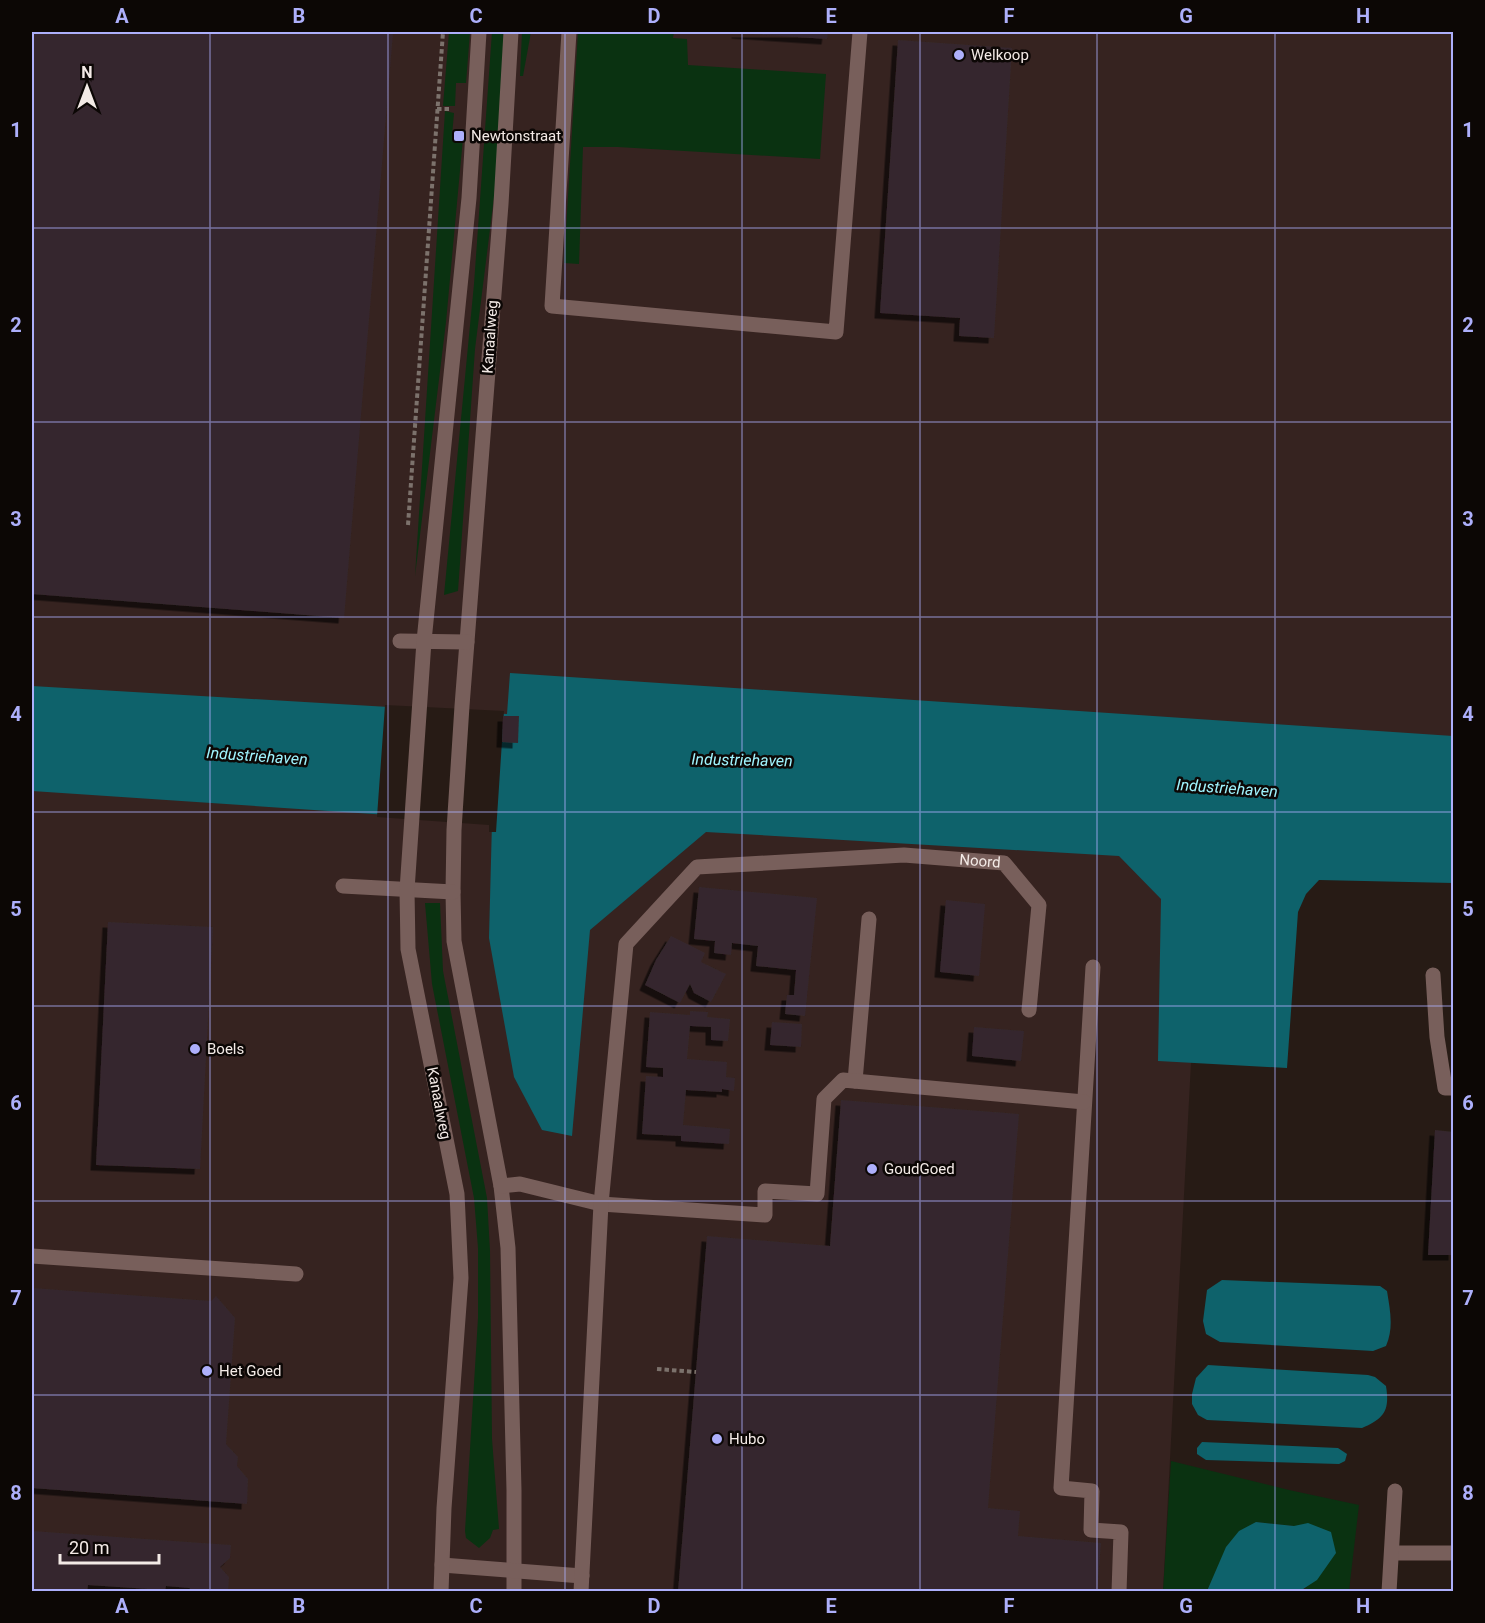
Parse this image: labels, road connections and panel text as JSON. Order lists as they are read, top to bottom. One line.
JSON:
{"streets":{"street":["Kanaalweg","Noord"]},"water":["Industriehaven"],"places":{"other":["Welkoop","Boels","GoudGoed","Het Goed","Hubo"],"transit":["Newtonstraat"]},"scale_bar":"20 m","north":"top","grid":{"columns":["A","B","C","D","E","F","G","H"],"rows":["1","2","3","4","5","6","7","8"]}}
